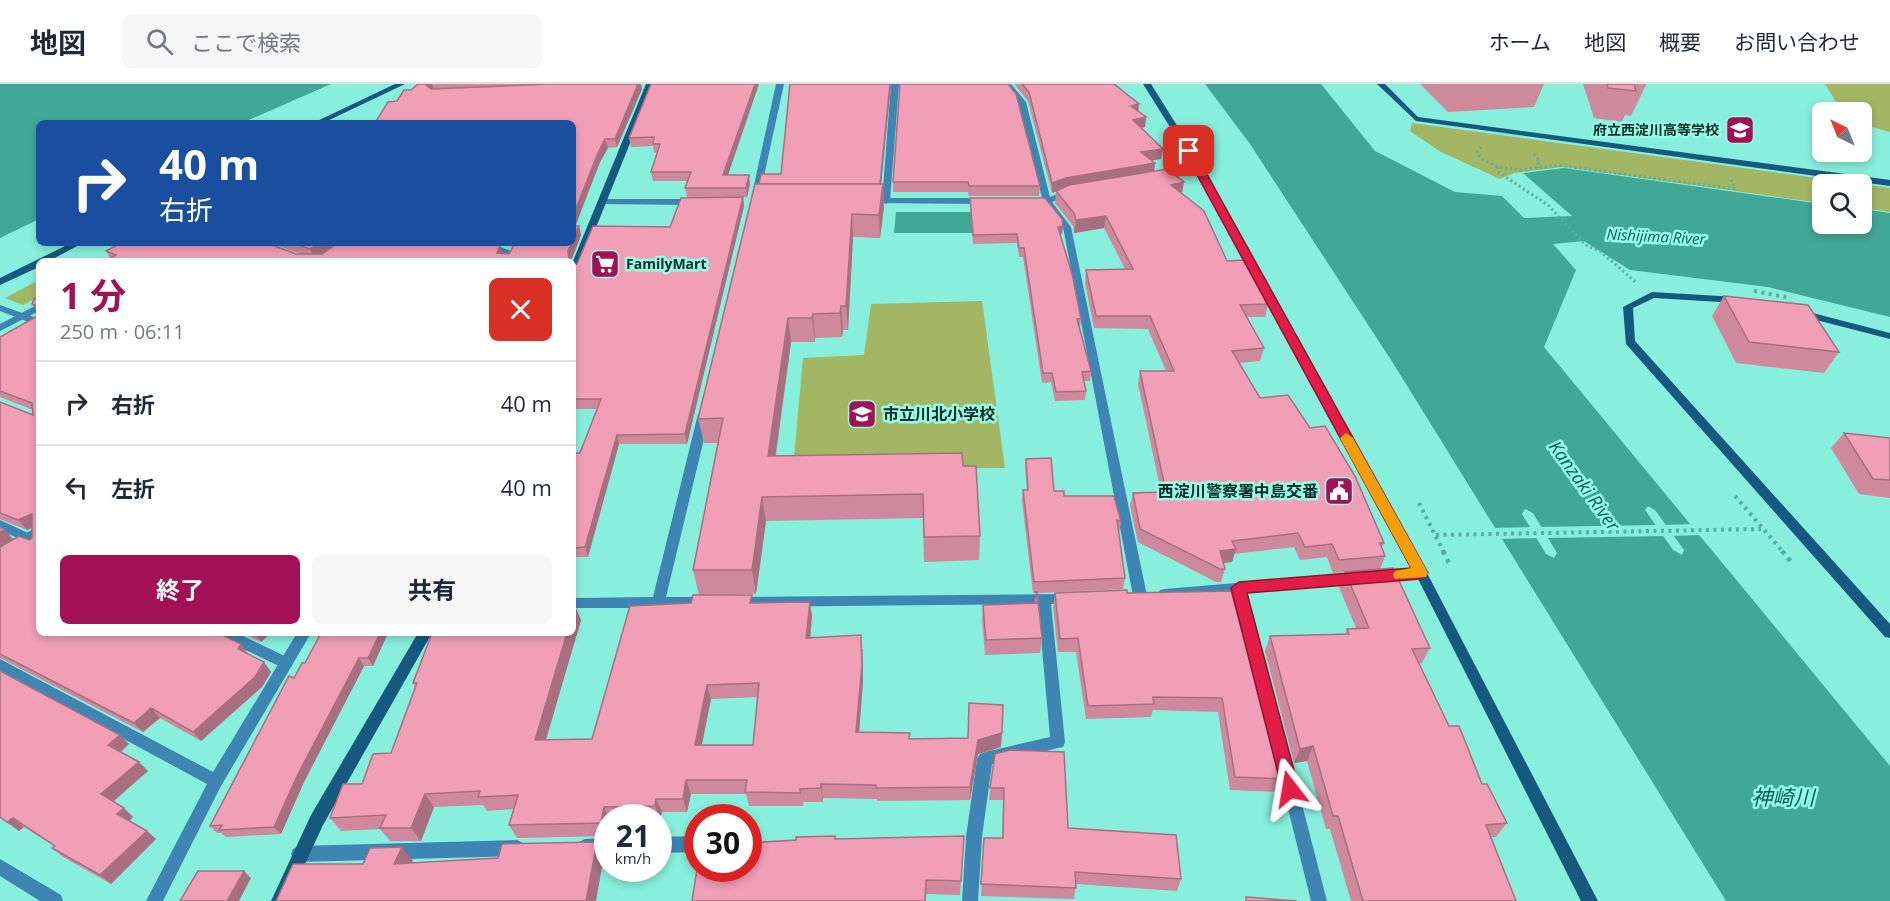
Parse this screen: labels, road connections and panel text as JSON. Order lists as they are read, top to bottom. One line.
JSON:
{"water":["Nishijima River","Kanzaki River","神崎川"],"places":{"school or university":["府立西淀川高等学校","市立川北小学校"],"supermarket":["FamilyMart"],"public building":["西淀川警察署中島交番"]},"north":"top left","page":{"header":"地図","search":"ここで検索","nav":["ホーム","地図","概要","お問い合わせ"],"turn":["40 m","右折"],"heading":["1 分","250 m · 06:11"],"list":[{"name":"右折","value":"40 m"},{"name":"左折","value":"40 m"}],"buttons":["終了","共有"],"speed":"21 km/h","limit":"30"}}
